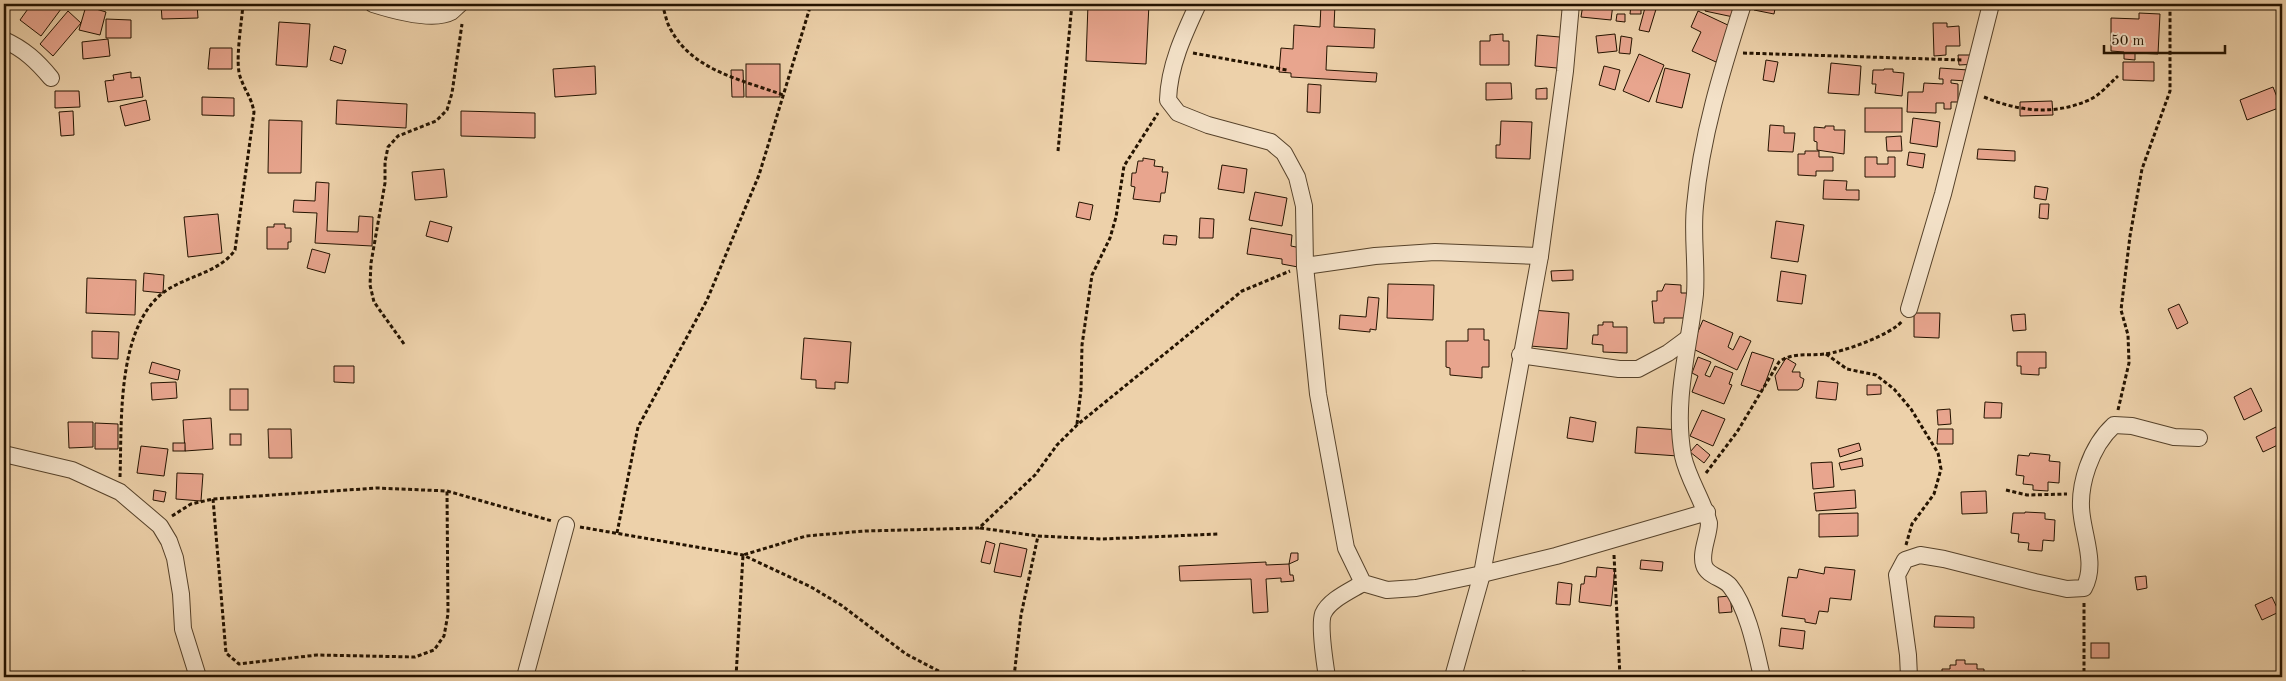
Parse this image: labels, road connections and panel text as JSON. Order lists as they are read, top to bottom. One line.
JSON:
{"scale_bar":"50 m"}
